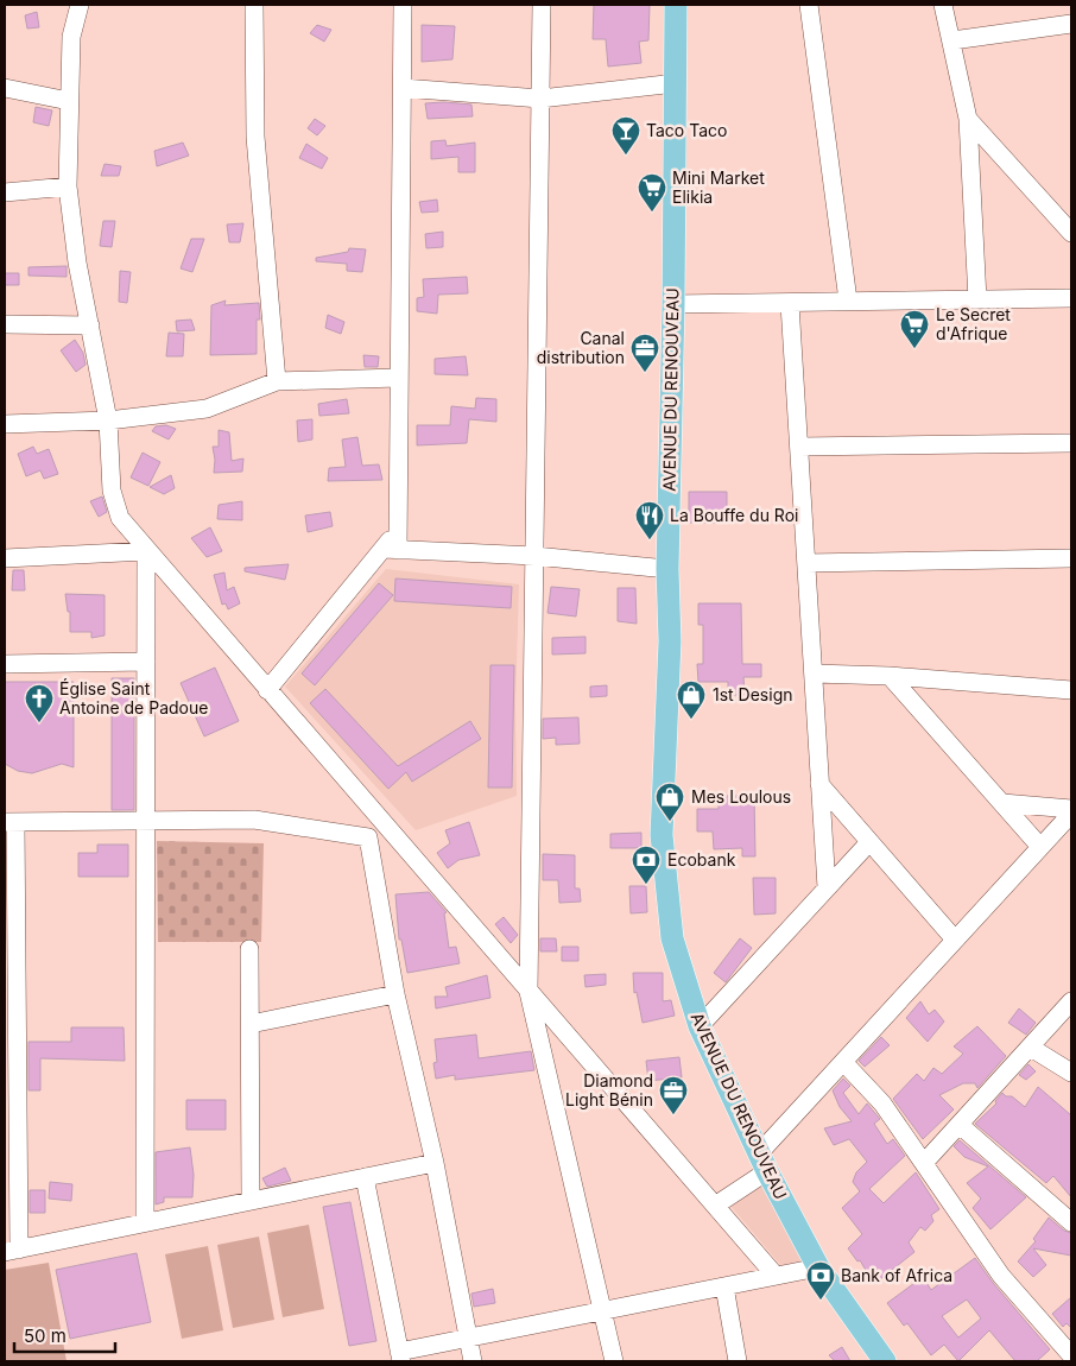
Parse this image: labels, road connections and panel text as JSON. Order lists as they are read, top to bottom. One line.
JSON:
{"streets":{"main road":["AVENUE DU RENOUVEAU"]},"places":{"bar":["Taco Taco"],"supermarket":["Mini Market Elikia","Le Secret d'Afrique"],"office":["Canal distribution","Diamond Light Bénin"],"restaurant":["La Bouffe du Roi"],"shop":["1st Design","Mes Loulous"],"church":["Église Saint Antoine de Padoue"],"bank":["Ecobank","Bank of Africa"]},"scale_bar":"50 m"}
